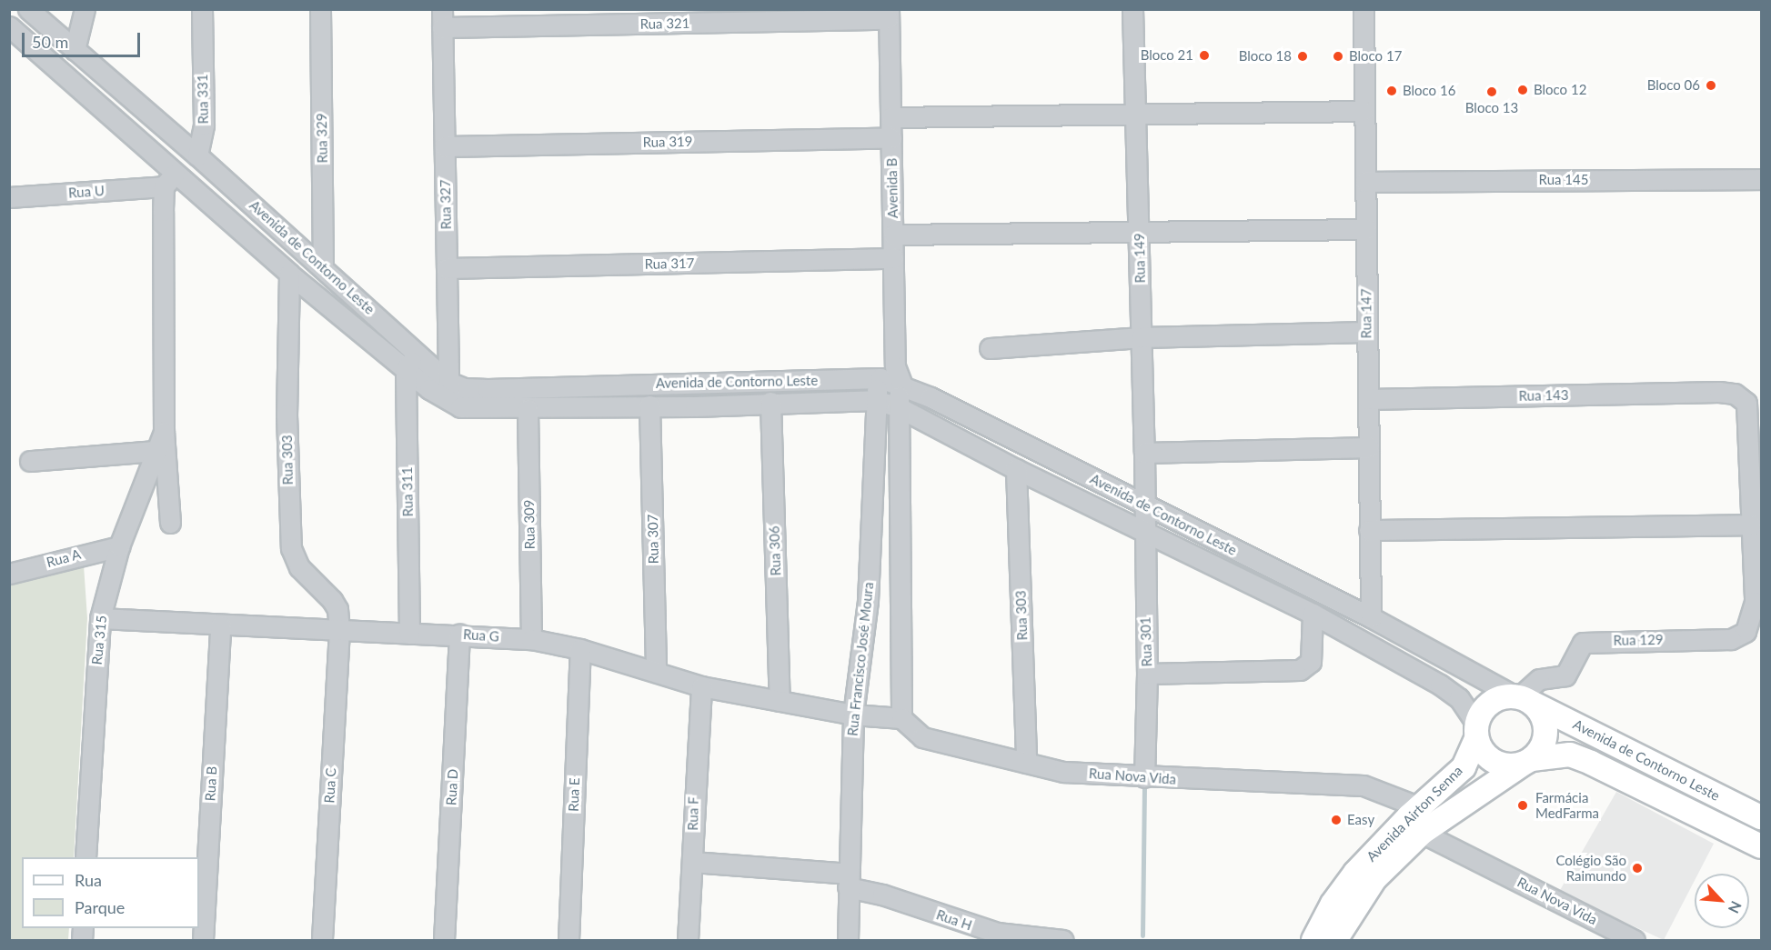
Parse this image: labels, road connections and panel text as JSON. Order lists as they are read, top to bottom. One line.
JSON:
{"streets":{"main road":["Avenida de Contorno Leste","Avenida Airton Senna"],"street":["Rua 321","Rua 331","Rua 329","Rua 319","Rua 145","Avenida B","Rua U","Rua 327","Rua 149","Rua 317","Rua 147","Rua 143","Rua 303","Rua 311","Rua 309","Rua 307","Rua 306","Rua A","Rua G","Rua 315","Rua 129","Rua 301","Rua Francisco José Moura","Rua Nova Vida","Rua B","Rua C","Rua D","Rua E","Rua F","Rua H"]},"crossings":[["Rua 321","Avenida B"],["Rua 321","Rua 327"],["Rua 331","Avenida de Contorno Leste"],["Rua 329","Avenida de Contorno Leste"],["Rua 319","Avenida B"],["Rua 319","Rua 327"],["Rua 145","Rua 147"],["Avenida B","Avenida de Contorno Leste"],["Avenida B","Rua 317"],["Avenida B","Rua Francisco José Moura"],["Rua U","Avenida de Contorno Leste"],["Rua U","Rua 315"],["Rua 327","Avenida de Contorno Leste"],["Rua 327","Rua 317"],["Avenida de Contorno Leste","Rua 149"],["Avenida de Contorno Leste","Rua 147"],["Avenida de Contorno Leste","Rua 303"],["Avenida de Contorno Leste","Rua 311"],["Avenida de Contorno Leste","Rua 309"],["Avenida de Contorno Leste","Rua 307"],["Avenida de Contorno Leste","Rua 306"],["Avenida de Contorno Leste","Rua 315"],["Avenida de Contorno Leste","Rua 129"],["Avenida de Contorno Leste","Rua 301"],["Avenida de Contorno Leste","Rua Francisco José Moura"],["Avenida de Contorno Leste","Avenida Airton Senna"],["Rua 149","Rua 301"],["Rua 147","Rua 143"],["Rua 303","Rua G"],["Rua 303","Rua Nova Vida"],["Rua 303","Rua C"],["Rua 311","Rua G"],["Rua 309","Rua G"],["Rua 307","Rua G"],["Rua 306","Rua G"],["Rua A","Rua 315"],["Rua G","Rua 315"],["Rua G","Rua Francisco José Moura"],["Rua G","Rua B"],["Rua G","Rua C"],["Rua G","Rua D"],["Rua G","Rua E"],["Rua G","Rua F"],["Rua 129","Avenida Airton Senna"],["Rua 301","Rua Nova Vida"],["Rua Francisco José Moura","Rua H"],["Rua Nova Vida","Avenida Airton Senna"],["Rua F","Rua H"]],"places":["Bloco 21","Bloco 18","Bloco 17","Bloco 06","Bloco 12","Bloco 16","Bloco 13","Farmácia MedFarma","Easy","Colégio São Raimundo"],"legend":["Rua","Parque"],"scale_bar":"50 m","north":"bottom right"}
